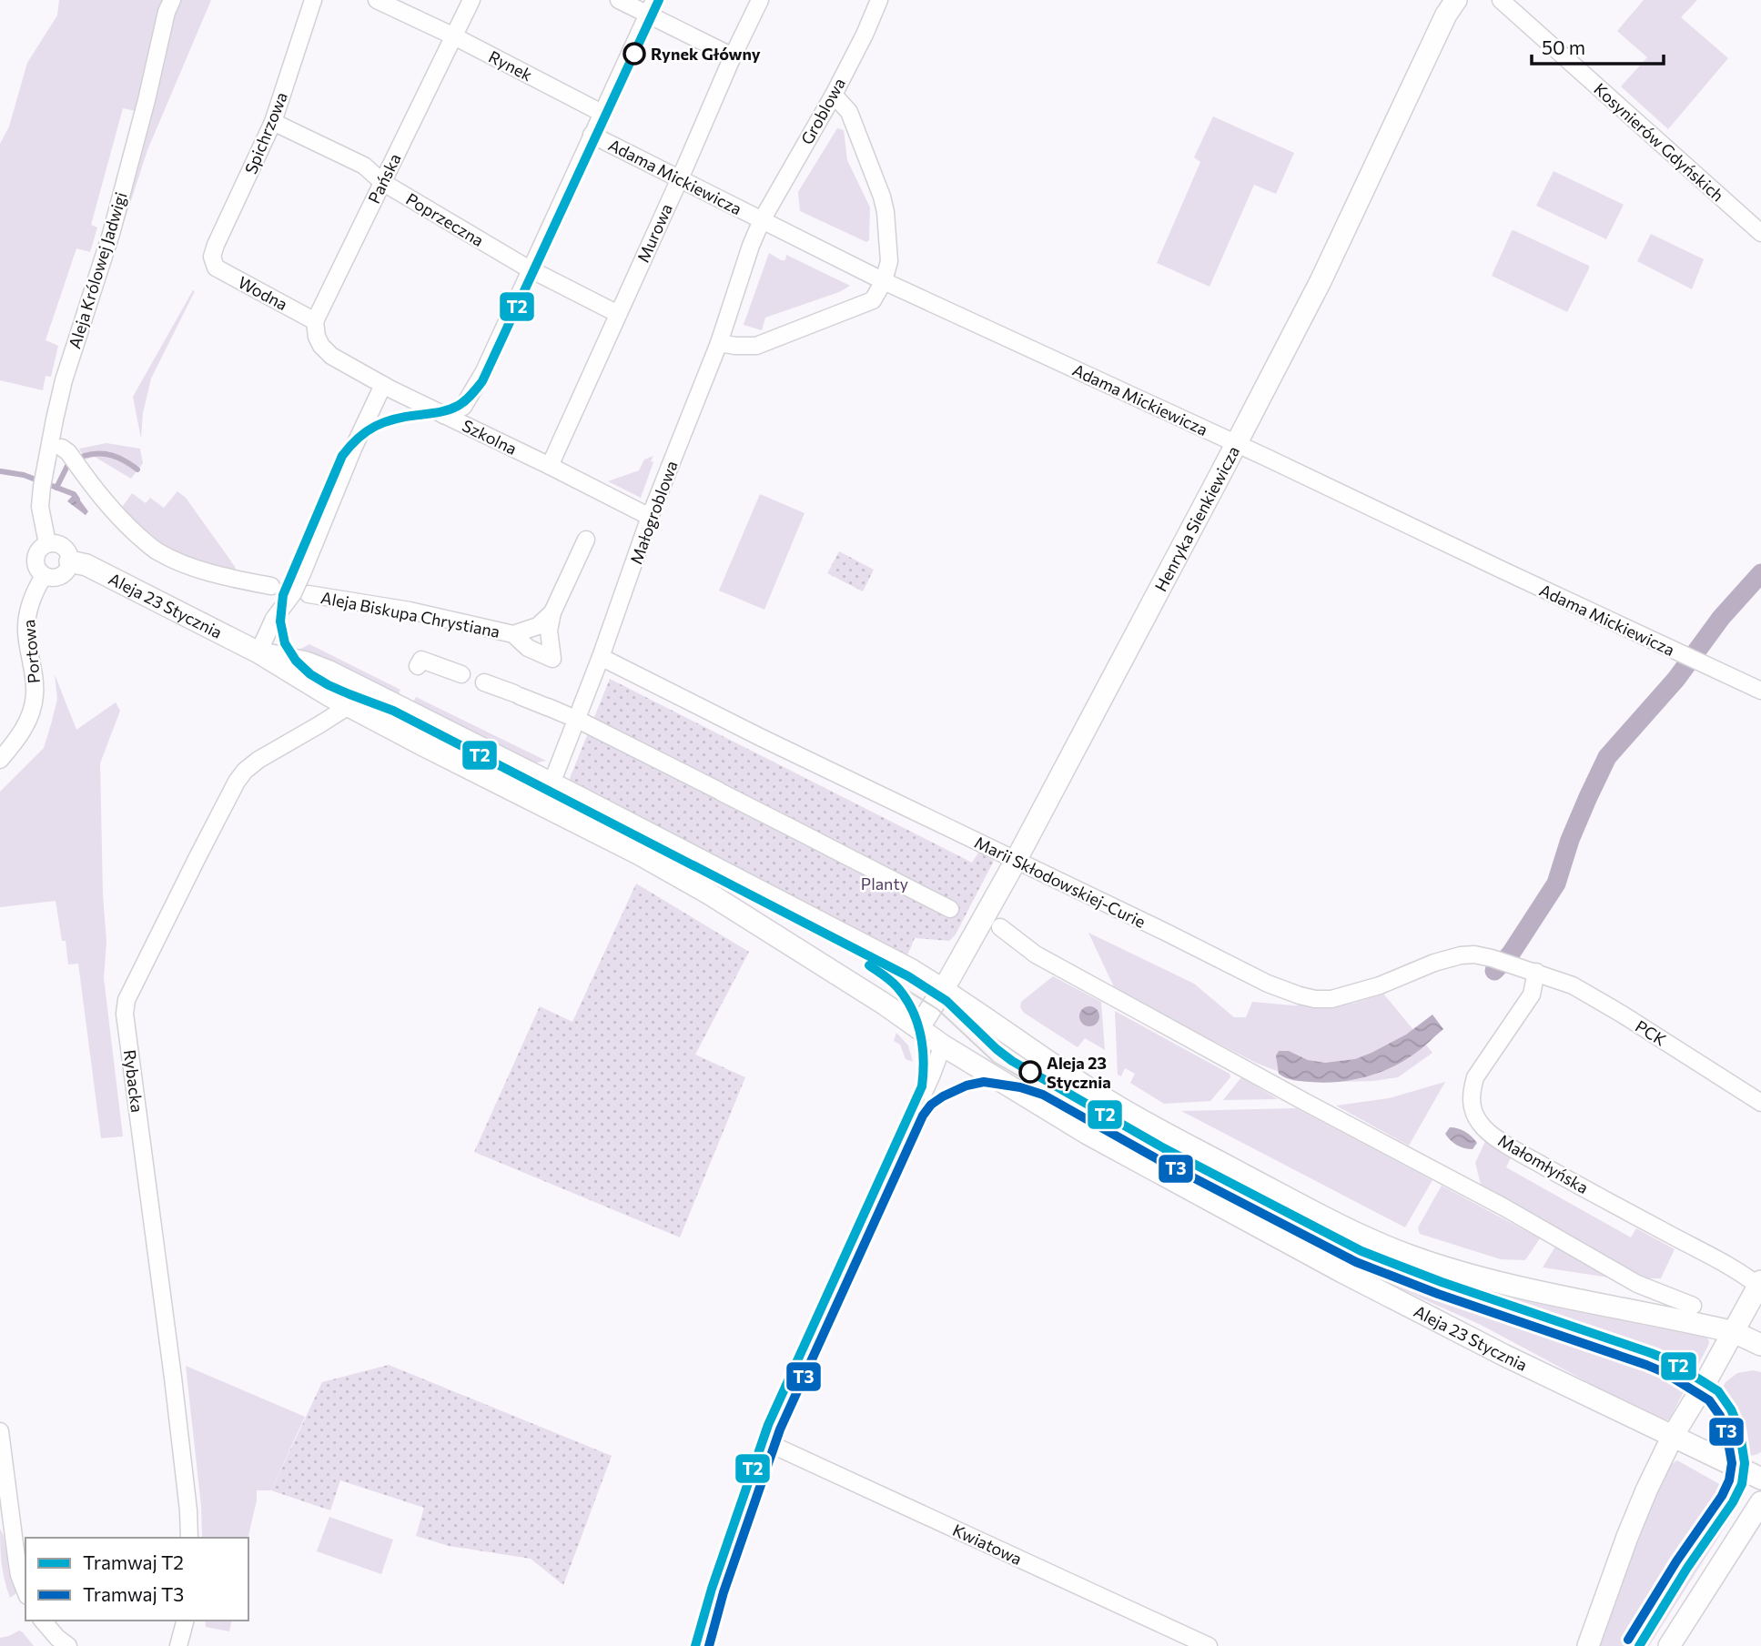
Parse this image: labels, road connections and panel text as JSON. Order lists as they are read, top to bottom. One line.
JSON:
{"streets":{"street":["Rynek","Groblowa","Spichrzowa","Kosynierów Gdyńskich","Adama Mickiewicza","Pańska","Poprzeczna","Murowa","Aleja Królowej Jadwigi","Wodna","Szkolna","Małogroblowa","Henryka Sienkiewicza","Aleja 23 Stycznia","Aleja Biskupa Chrystiana","Portowa","Marii Skłodowskiej-Curie","PCK","Rybacka","Małomłyńska","Kwiatowa"]},"crossings":[["Rynek","Adama Mickiewicza"],["Rynek","Pańska"],["Groblowa","Adama Mickiewicza"],["Groblowa","Małogroblowa"],["Spichrzowa","Poprzeczna"],["Spichrzowa","Wodna"],["Adama Mickiewicza","Murowa"],["Adama Mickiewicza","Małogroblowa"],["Adama Mickiewicza","Henryka Sienkiewicza"],["Pańska","Poprzeczna"],["Pańska","Wodna"],["Pańska","Szkolna"],["Poprzeczna","Murowa"],["Murowa","Szkolna"],["Aleja Królowej Jadwigi","Aleja 23 Stycznia"],["Aleja Królowej Jadwigi","Portowa"],["Wodna","Szkolna"],["Szkolna","Małogroblowa"],["Małogroblowa","Aleja 23 Stycznia"],["Małogroblowa","Marii Skłodowskiej-Curie"],["Henryka Sienkiewicza","Aleja 23 Stycznia"],["Henryka Sienkiewicza","Marii Skłodowskiej-Curie"],["Aleja 23 Stycznia","Portowa"],["Aleja 23 Stycznia","Rybacka"],["Marii Skłodowskiej-Curie","PCK"],["Marii Skłodowskiej-Curie","Małomłyńska"],["PCK","Małomłyńska"]],"parks":["Planty"],"places":["Rynek Główny","Aleja 23 Stycznia"],"lines":["tram line T2","tram line T3"],"legend":["Tramwaj T2","Tramwaj T3"],"scale_bar":"50 m"}
